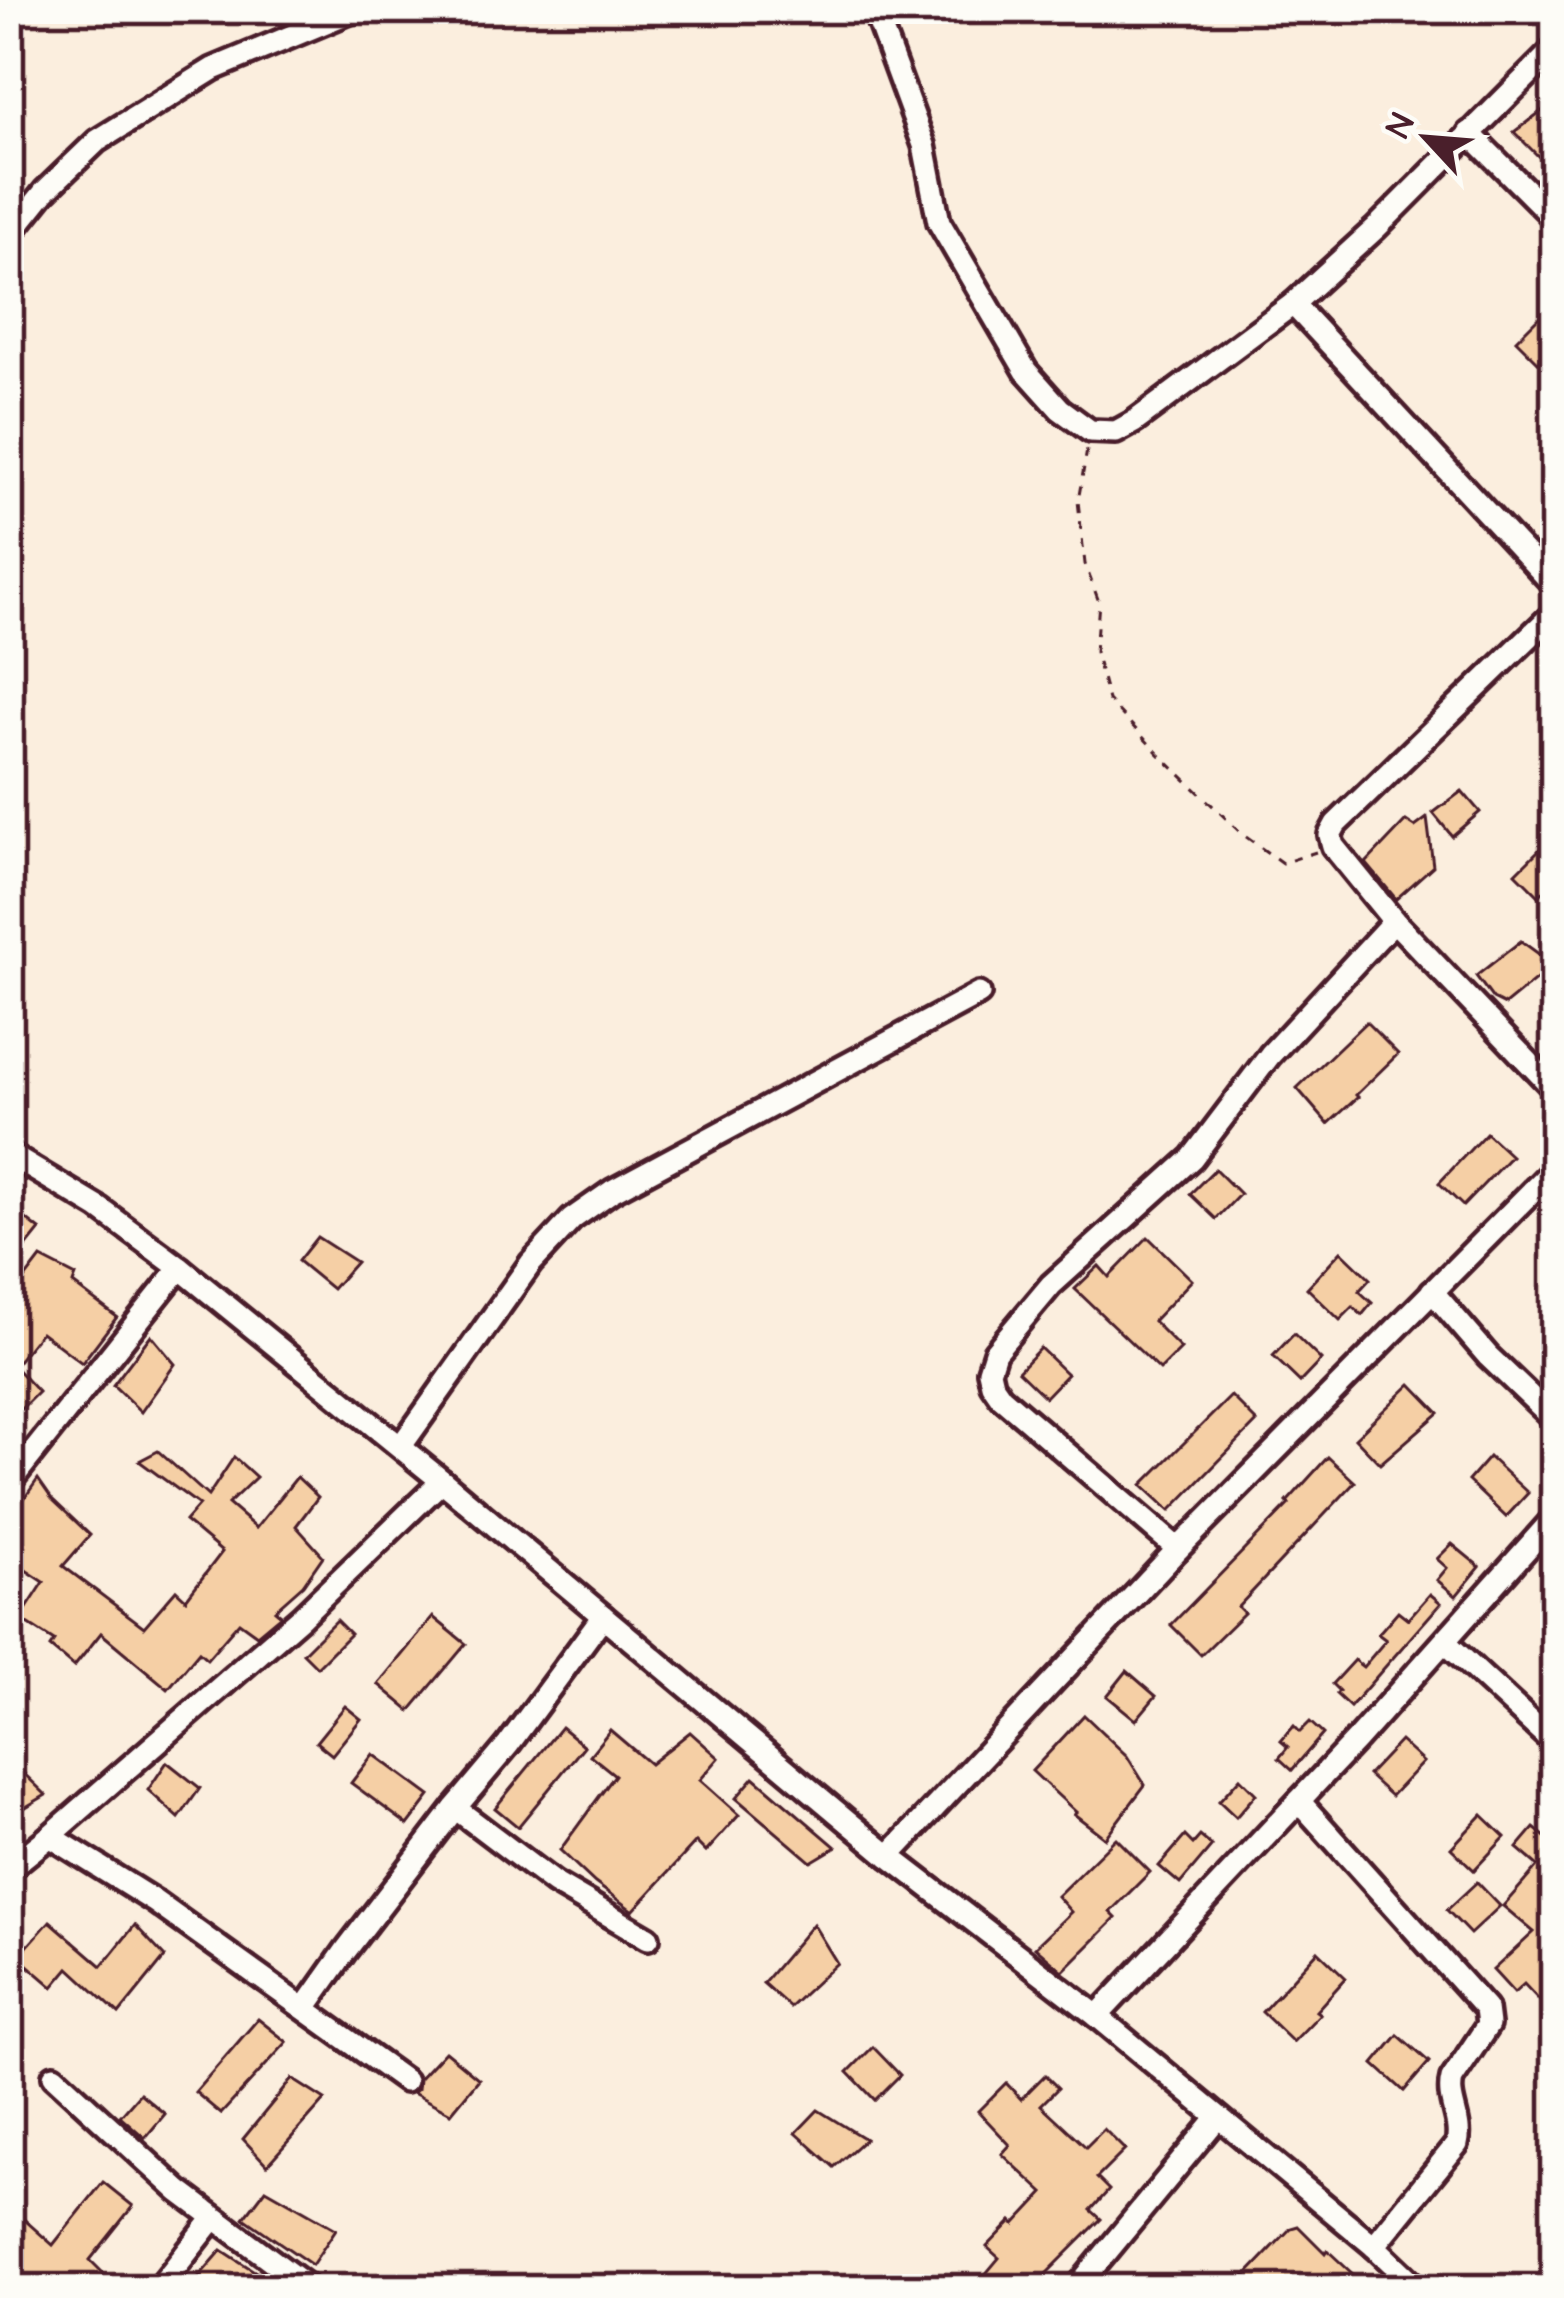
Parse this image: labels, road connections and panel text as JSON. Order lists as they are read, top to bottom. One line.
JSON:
{"north":"top left"}
